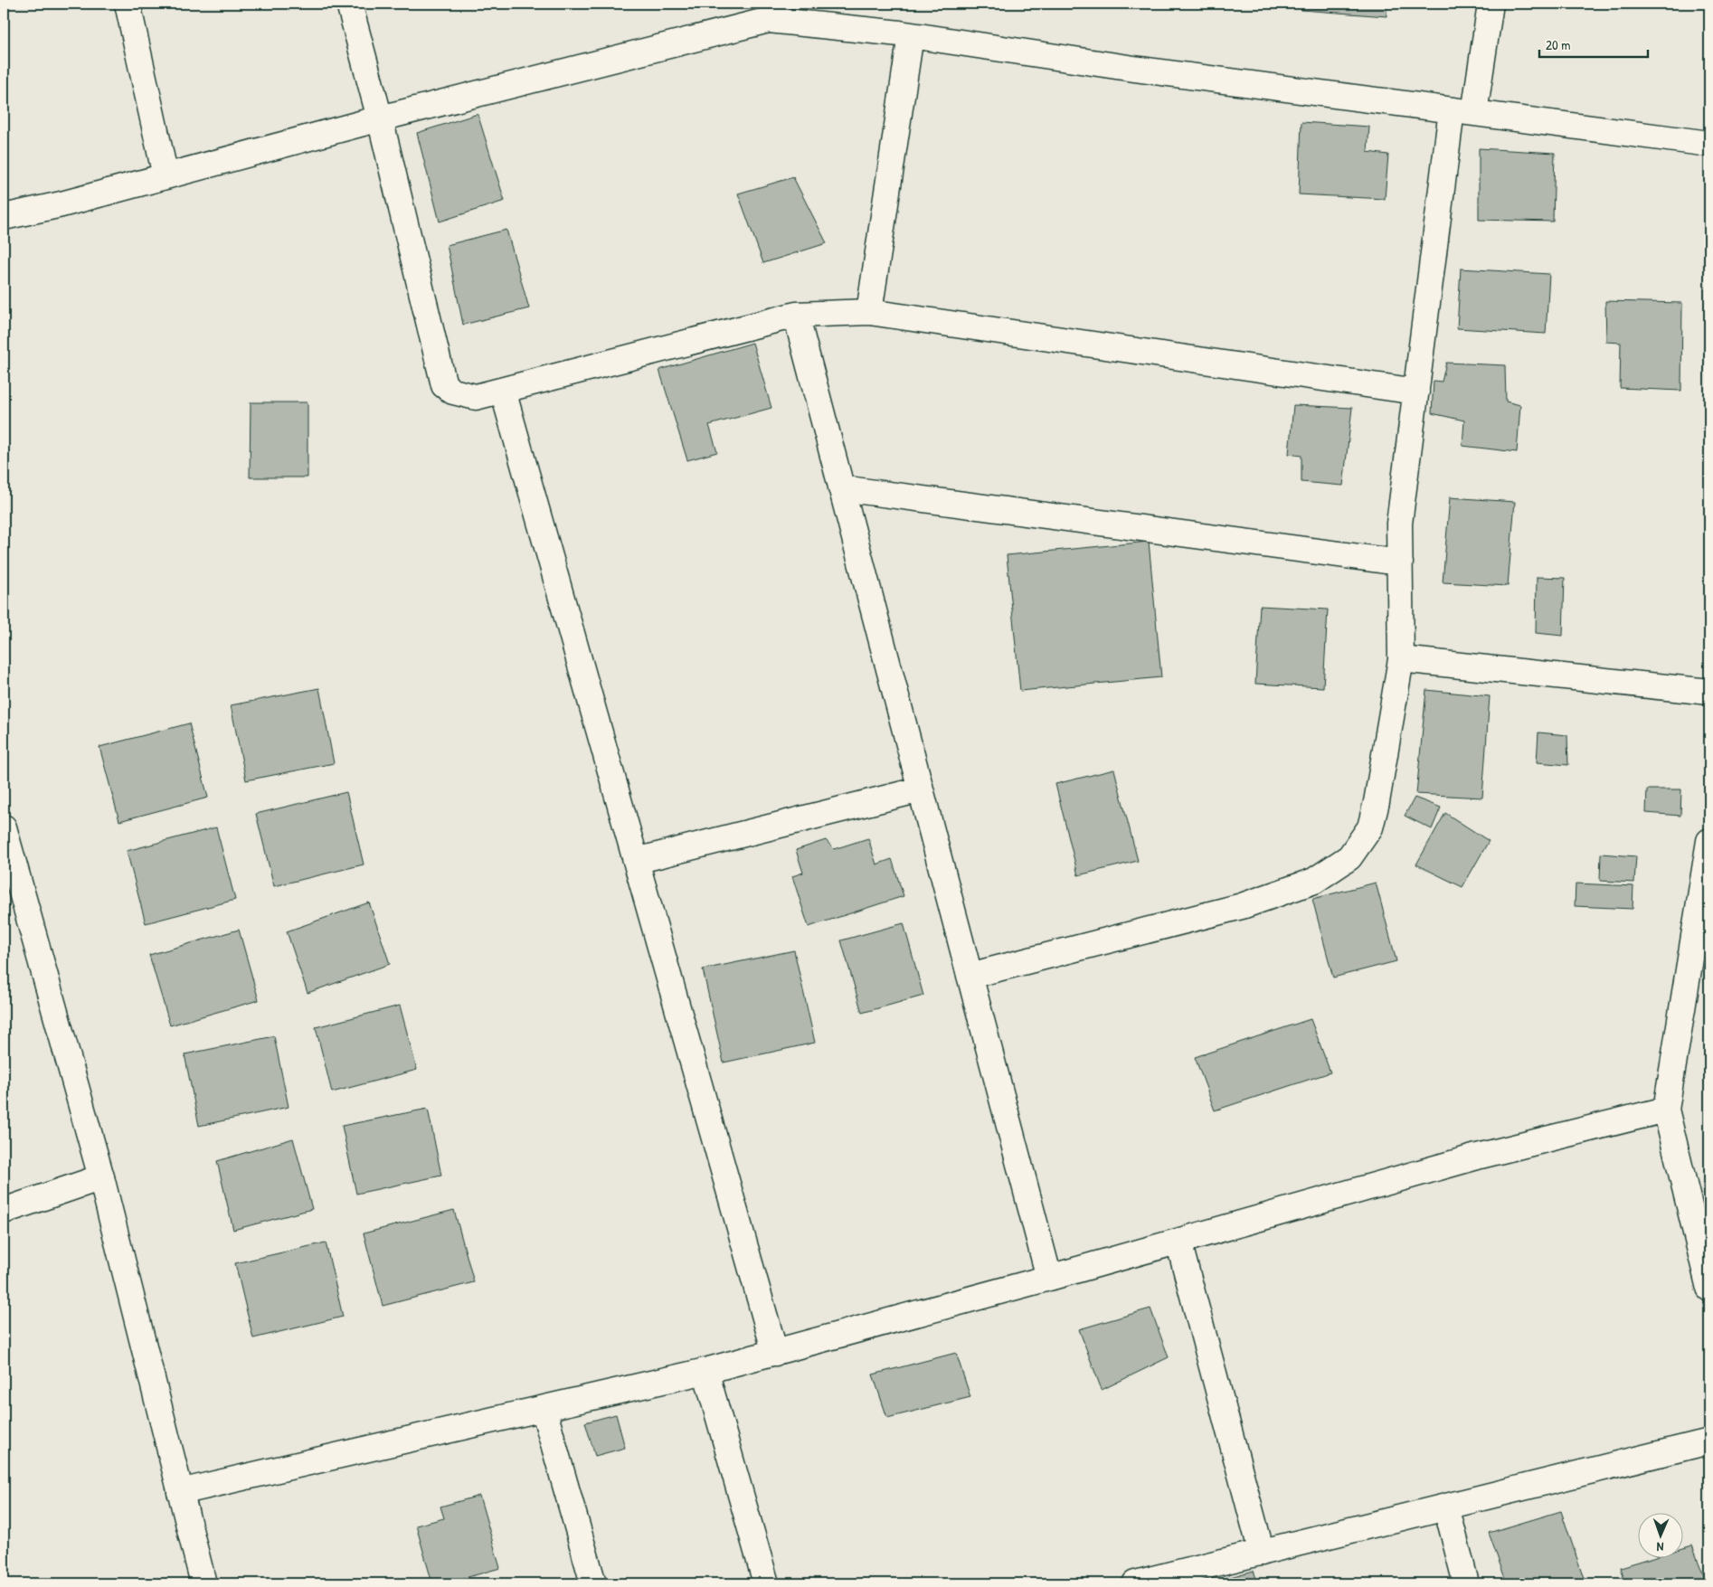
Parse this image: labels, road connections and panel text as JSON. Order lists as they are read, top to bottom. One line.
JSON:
{"scale_bar":"20 m","north":"bottom"}
